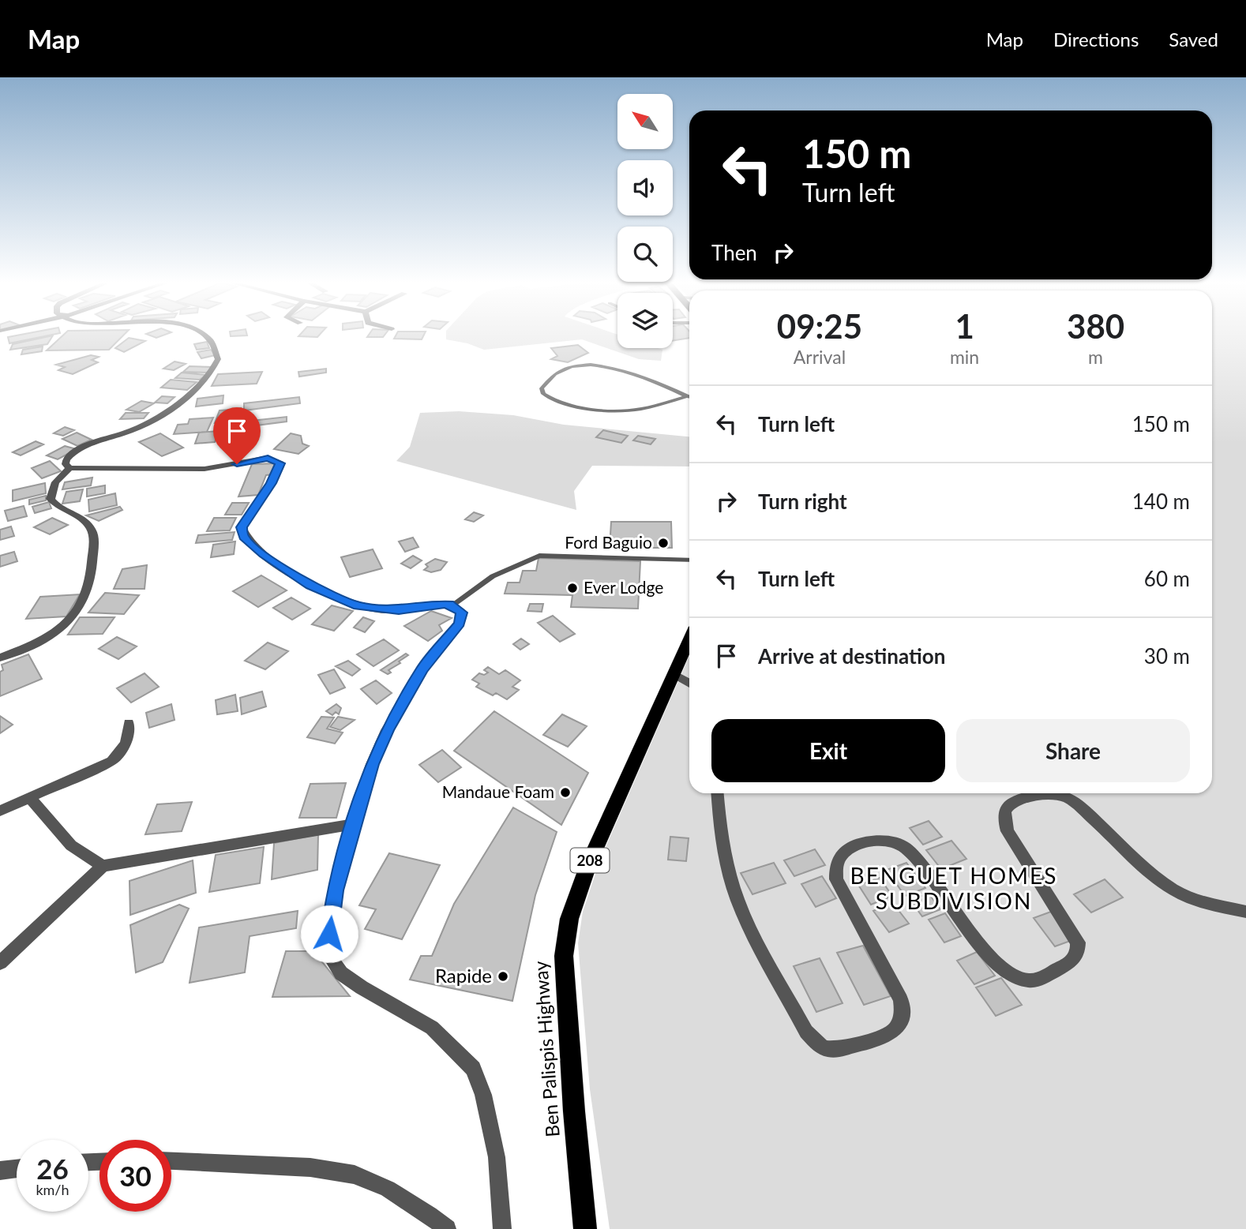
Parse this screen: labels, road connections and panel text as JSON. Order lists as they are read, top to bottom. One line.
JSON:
{"streets":{"main road":["208","Ben Palispis Highway"]},"districts":["BENGUET HOMES SUBDIVISION"],"places":["Ford Baguio","Ever Lodge","Mandaue Foam","Rapide"],"north":"top left","page":{"header":"Map","nav":["Map","Directions","Saved"],"turn":["150 m","Turn left"],"then":"Then","eta":["09:25","Arrival","1","min","380","m"],"list":[{"name":"Turn left","value":"150 m"},{"name":"Turn right","value":"140 m"},{"name":"Turn left","value":"60 m"},{"name":"Arrive at destination","value":"30 m"}],"buttons":["Exit","Share"],"speed":"26 km/h","limit":"30"}}
